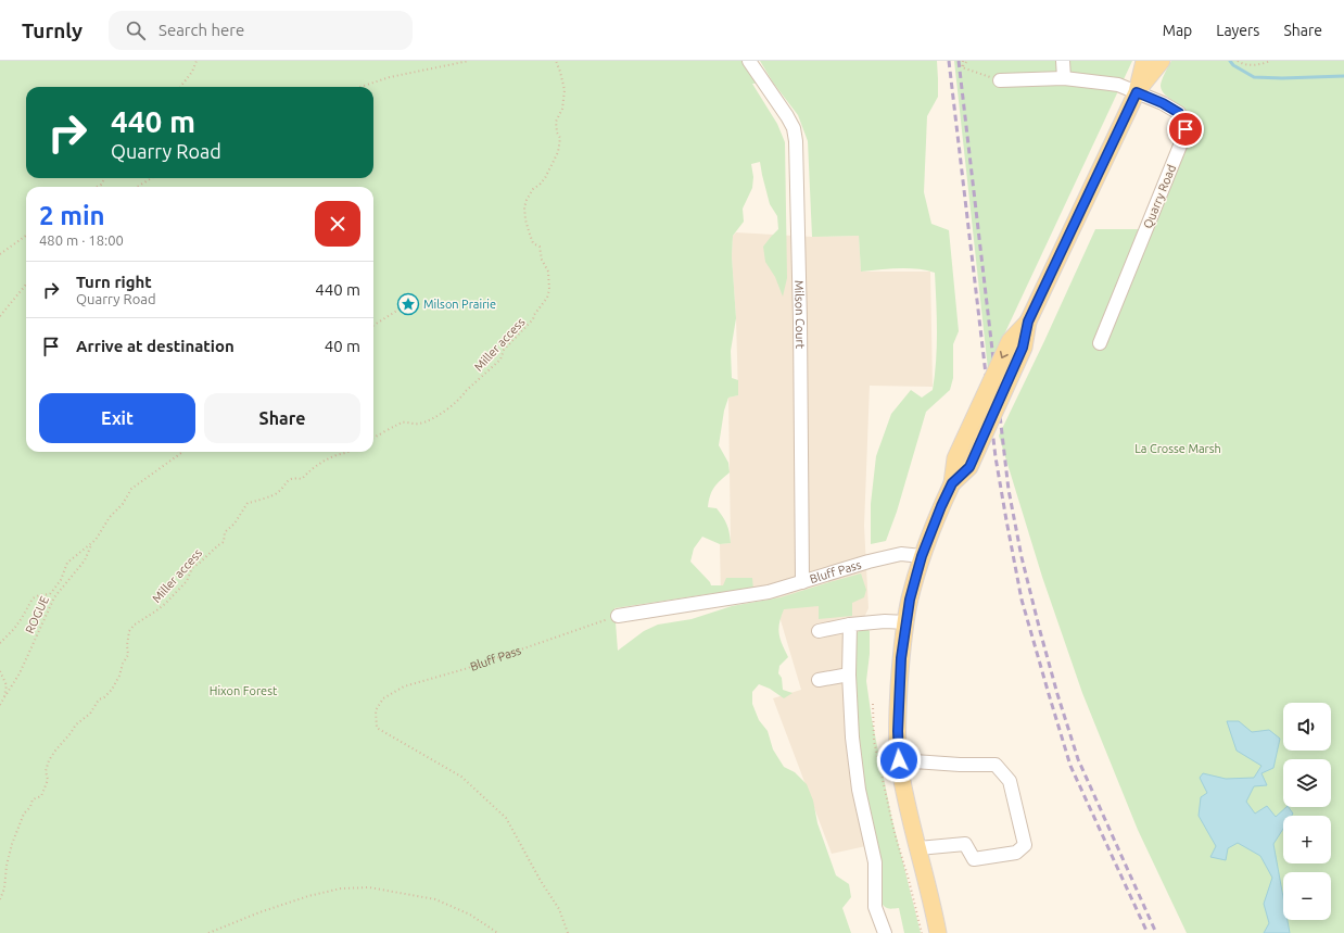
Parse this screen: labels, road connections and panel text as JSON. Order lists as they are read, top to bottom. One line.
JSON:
{"streets":{"street":["Quarry Road","Milson Court","Bluff Pass"],"path":["Miller access","ROGUE"]},"crossings":[["Milson Court","Bluff Pass"]],"parks":["La Crosse Marsh","Hixon Forest"],"places":{"place":["Milson Prairie"]},"page":{"header":"Turnly","search":"Search here","nav":["Map","Layers","Share"],"turn":["440 m","Quarry Road"],"heading":["2 min","480 m · 18:00"],"list":[{"name":"Turn right","note":"Quarry Road","value":"440 m"},{"name":"Arrive at destination","value":"40 m"}],"buttons":["Exit","Share"],"map_buttons":["+","−"]}}
